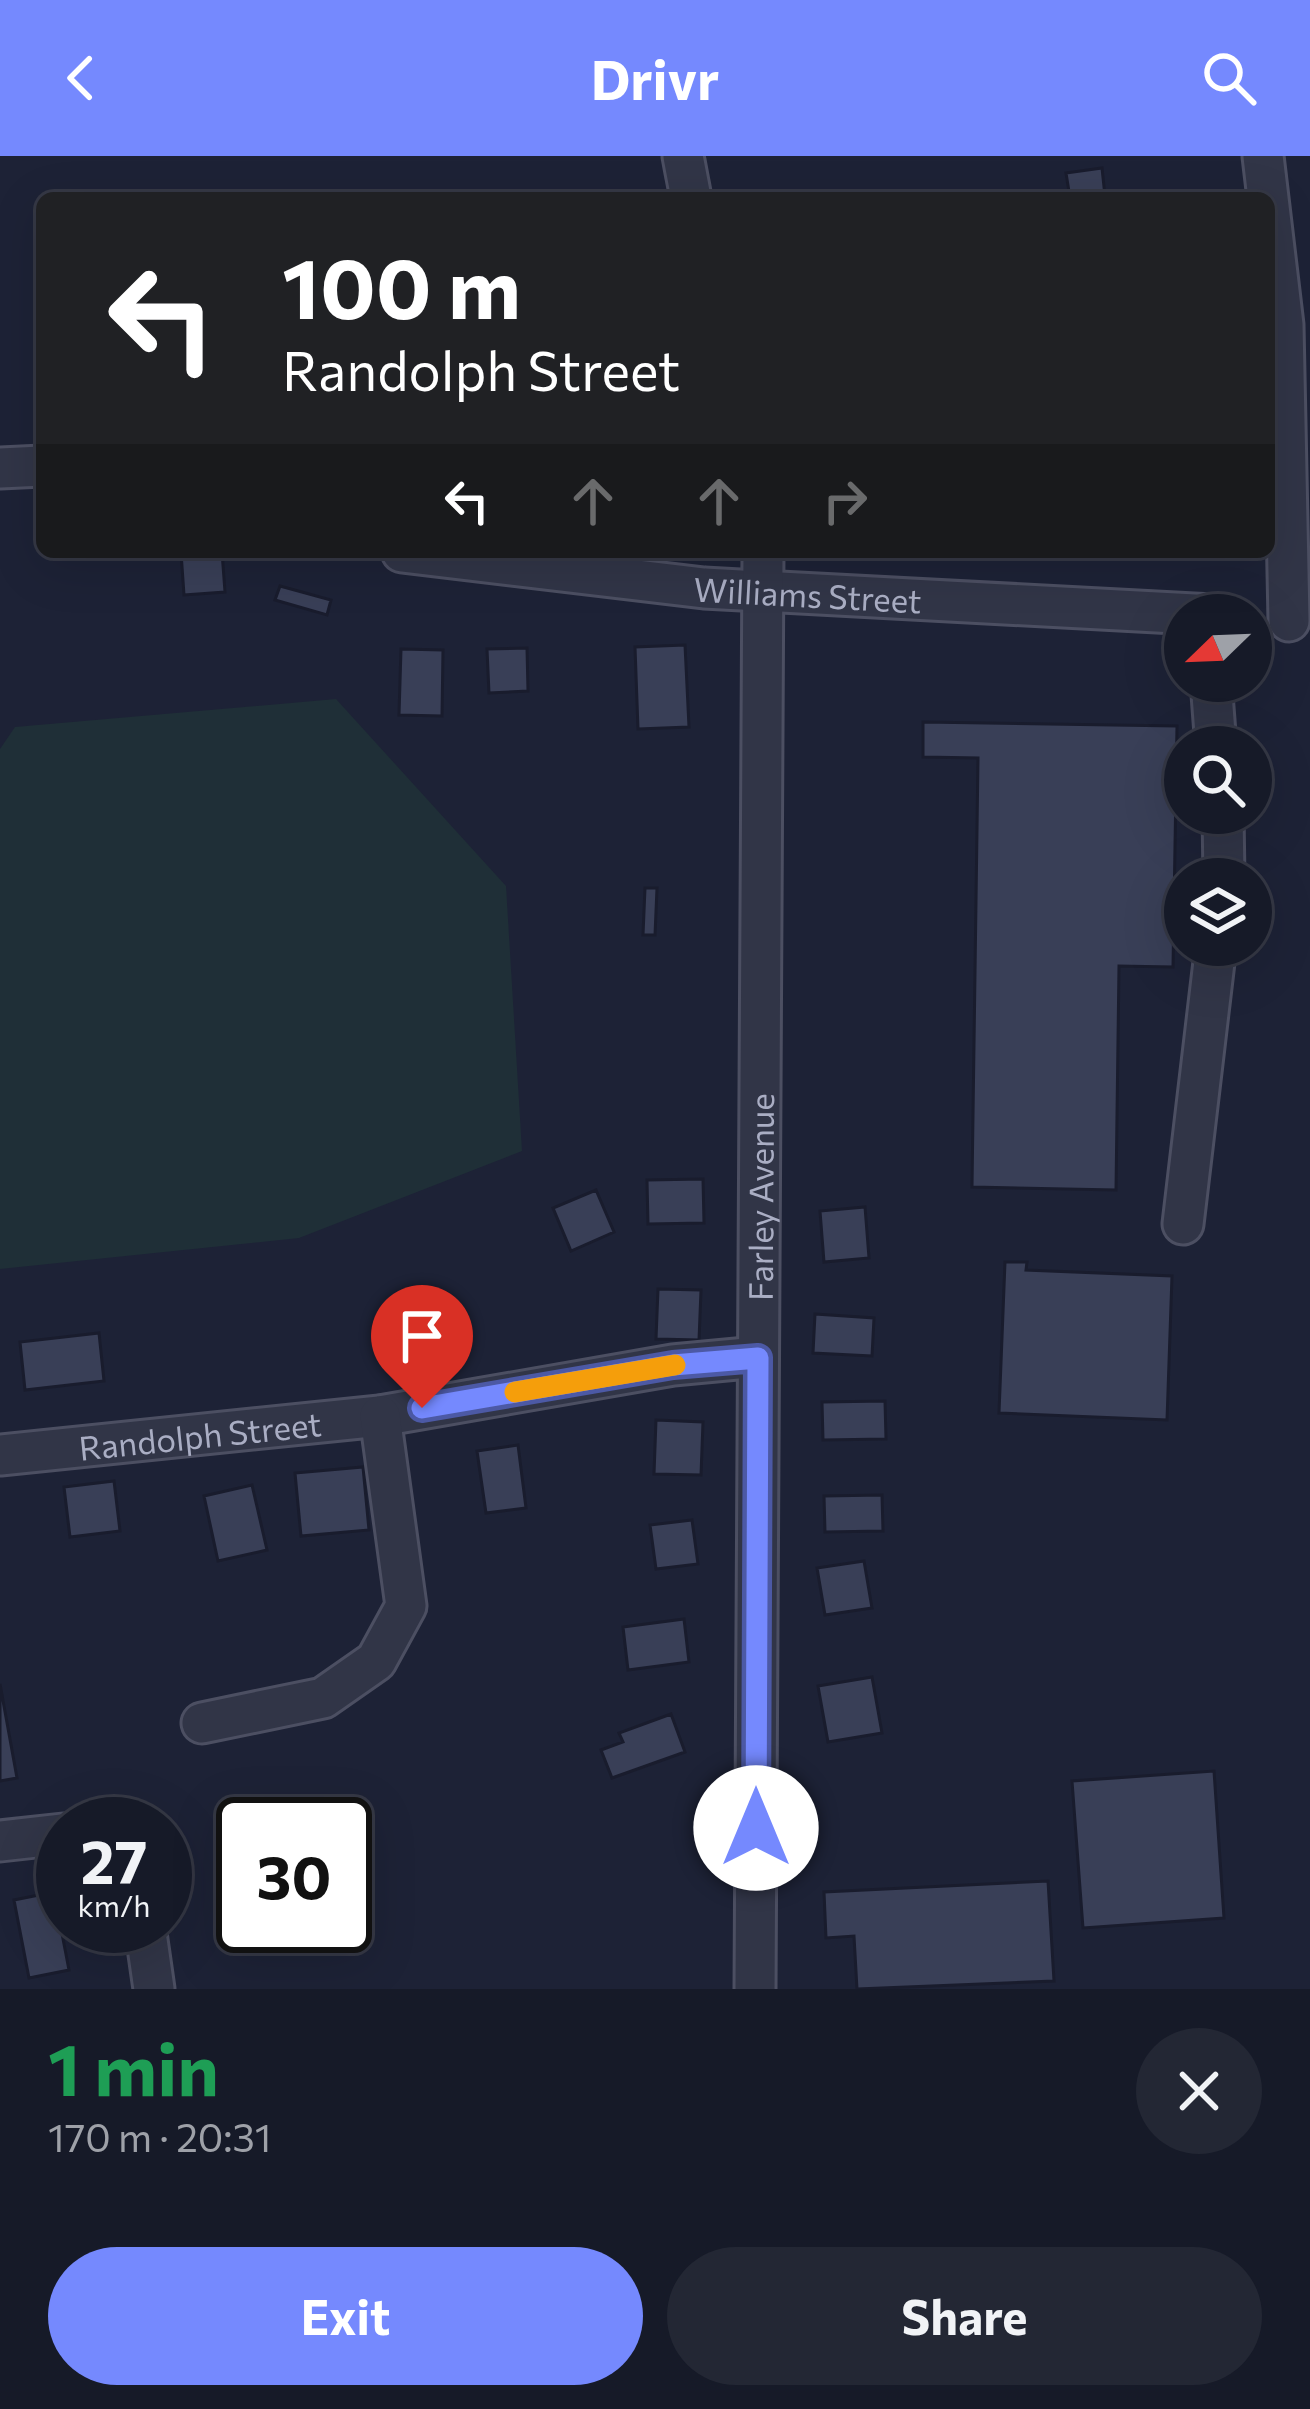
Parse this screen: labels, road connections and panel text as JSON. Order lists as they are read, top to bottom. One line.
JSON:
{"streets":{"street":["Williams Street","Farley Avenue","Randolph Street"]},"crossings":[["Williams Street","Farley Avenue"],["Farley Avenue","Randolph Street"]],"north":"bottom left","page":{"header":"Drivr","turn":["100 m","Randolph Street"],"speed":"27 km/h","limit":"30","heading":["1 min","170 m · 20:31"],"buttons":["Exit","Share"]}}
